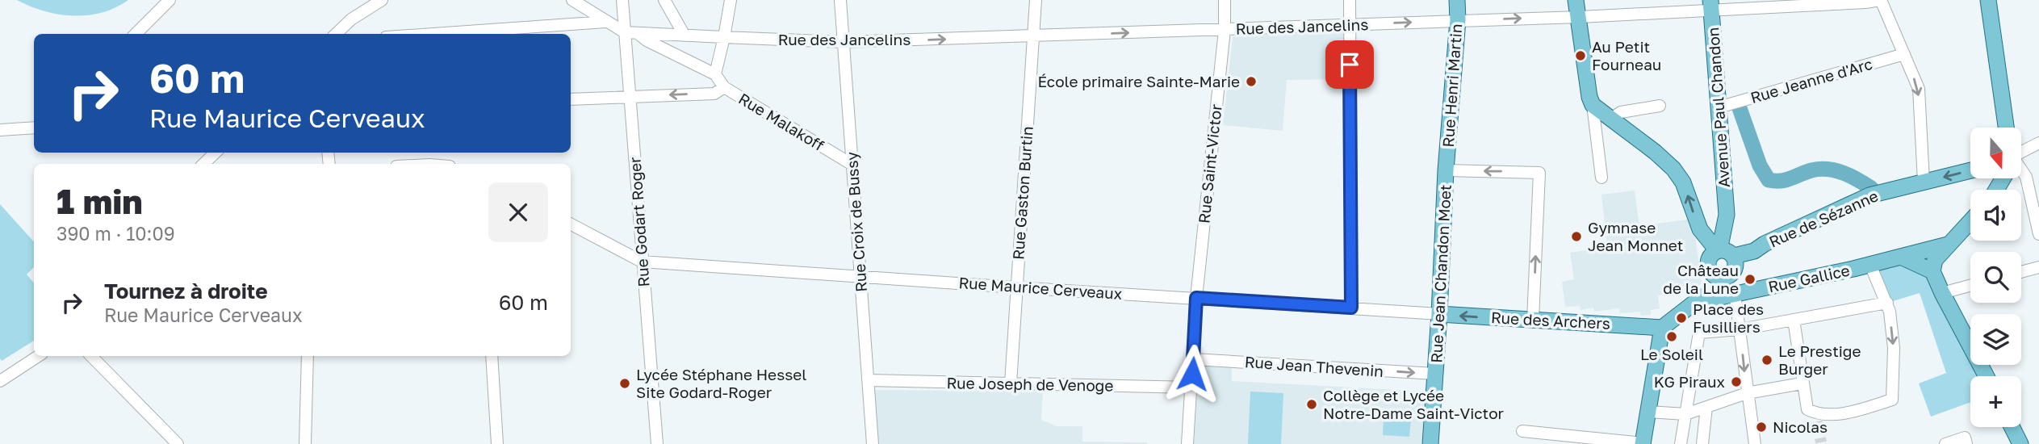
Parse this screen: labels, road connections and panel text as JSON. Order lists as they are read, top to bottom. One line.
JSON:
{"streets":{"main road":["Rue Henri Martin","Avenue Paul Chandon","Rue de Sézanne","Rue Jean Chandon Moet","Rue Gallice","Rue des Archers"],"street":["Rue des Jancelins","Rue Jeanne d'Arc","Rue Malakoff","Rue Saint-Victor","Rue Gaston Burtin","Rue Godart Roger","Rue Croix de Bussy","Rue Maurice Cerveaux","Rue Jean Thevenin","Rue Joseph de Venoge"]},"crossings":[["Rue des Jancelins","Rue Henri Martin"],["Rue des Jancelins","Avenue Paul Chandon"],["Rue des Jancelins","Rue Saint-Victor"],["Rue des Jancelins","Rue Gaston Burtin"],["Rue des Jancelins","Rue Godart Roger"],["Rue des Jancelins","Rue Croix de Bussy"],["Rue Jeanne d'Arc","Avenue Paul Chandon"],["Rue Henri Martin","Rue Jean Chandon Moet"],["Avenue Paul Chandon","Rue de Sézanne"],["Rue Malakoff","Rue Croix de Bussy"],["Rue Saint-Victor","Rue Maurice Cerveaux"],["Rue Saint-Victor","Rue Jean Thevenin"],["Rue Saint-Victor","Rue Joseph de Venoge"],["Rue Gaston Burtin","Rue Maurice Cerveaux"],["Rue Gaston Burtin","Rue Joseph de Venoge"],["Rue Godart Roger","Rue Maurice Cerveaux"],["Rue Croix de Bussy","Rue Maurice Cerveaux"],["Rue Croix de Bussy","Rue Joseph de Venoge"],["Rue Jean Chandon Moet","Rue Maurice Cerveaux"],["Rue Jean Chandon Moet","Rue des Archers"],["Rue Jean Chandon Moet","Rue Jean Thevenin"],["Rue Maurice Cerveaux","Rue des Archers"]],"one_way":["Rue des Jancelins","Rue des Archers","Rue Jean Thevenin"],"places":["Au Petit Fourneau","École primaire Sainte-Marie","Gymnase Jean Monnet","Château de la Lune","Place des Fusilliers","Le Soleil","Le Prestige Burger","KG Piraux","Lycée Stéphane Hessel Site Godard-Roger","Collège et Lycée Notre-Dame Saint-Victor","Nicolas"],"north":"bottom","page":{"turn":["60 m","Rue Maurice Cerveaux"],"map_buttons":"+","heading":["1 min","390 m · 10:09"],"list":[{"name":"Tournez à droite","note":"Rue Maurice Cerveaux","value":"60 m"}]}}
